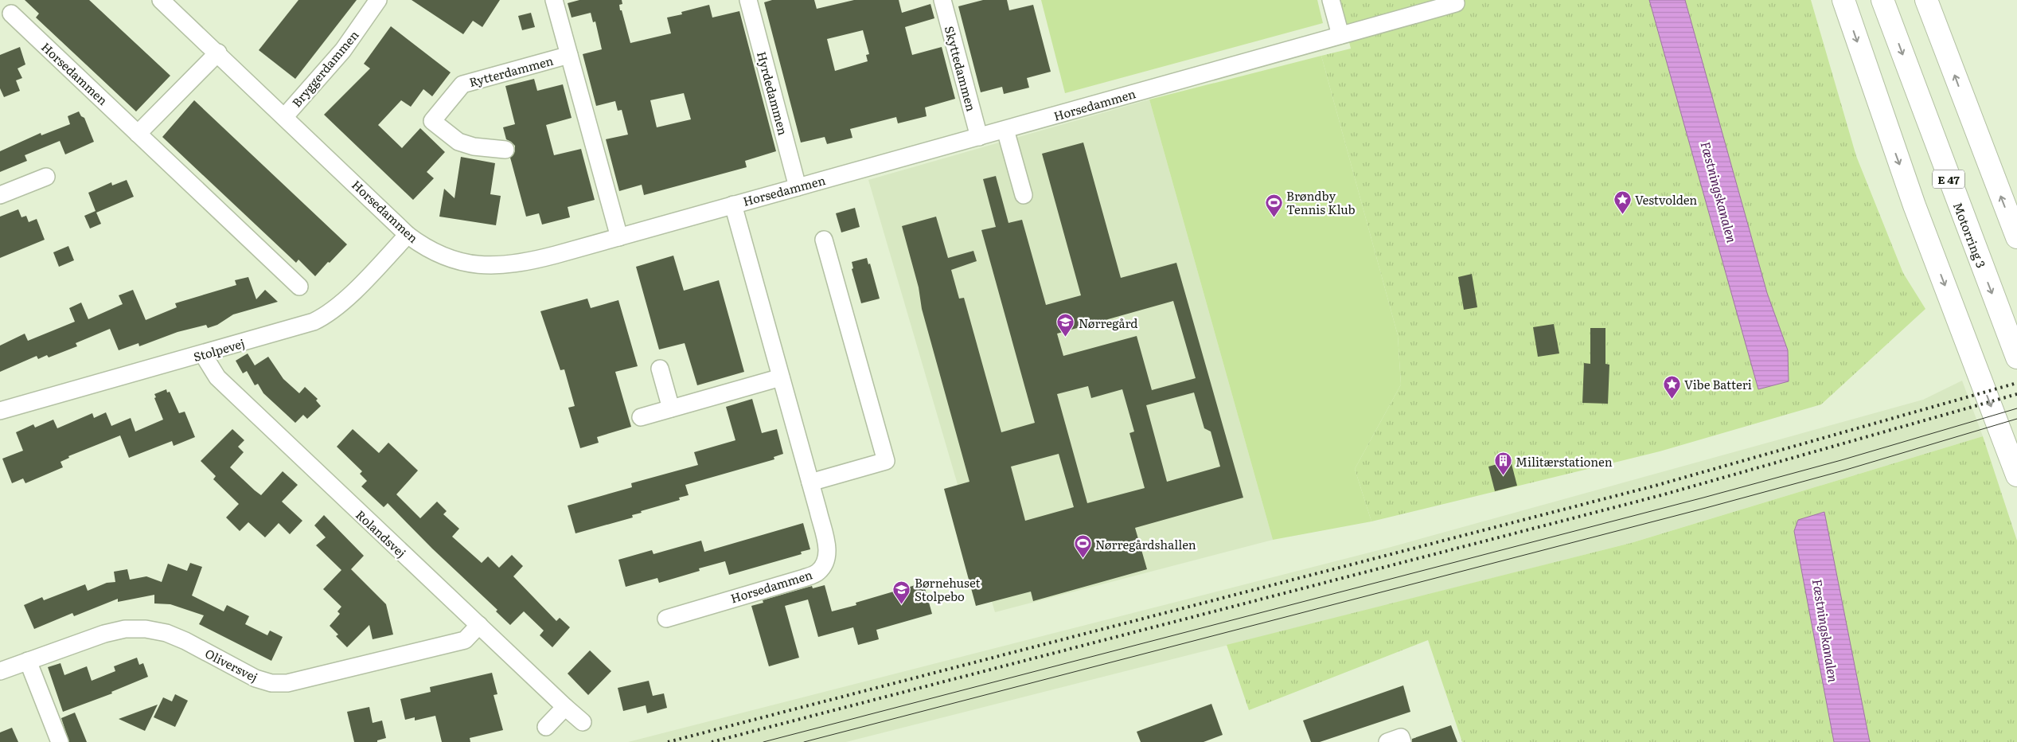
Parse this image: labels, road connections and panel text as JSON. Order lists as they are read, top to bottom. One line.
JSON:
{"streets":{"highway":["E 47","Motorring 3"],"street":["Bryggerdammen","Skyttedammen","Rytterdammen","Horsedammen","Hyrdedammen","Stolpevej","Rolandsvej","Oliversvej"]},"crossings":[["Bryggerdammen","Horsedammen"],["Skyttedammen","Horsedammen"],["Rytterdammen","Horsedammen"],["Horsedammen","Hyrdedammen"],["Horsedammen","Stolpevej"],["Stolpevej","Rolandsvej"],["Rolandsvej","Oliversvej"]],"water":["Fæstningskanalen"],"places":{"place":["Vestvolden","Vibe Batteri"],"sports":["Brøndby Tennis Klub","Nørregårdshallen"],"school or university":["Nørregård","Børnehuset Stolpebo"],"building":["Militærstationen"]}}
